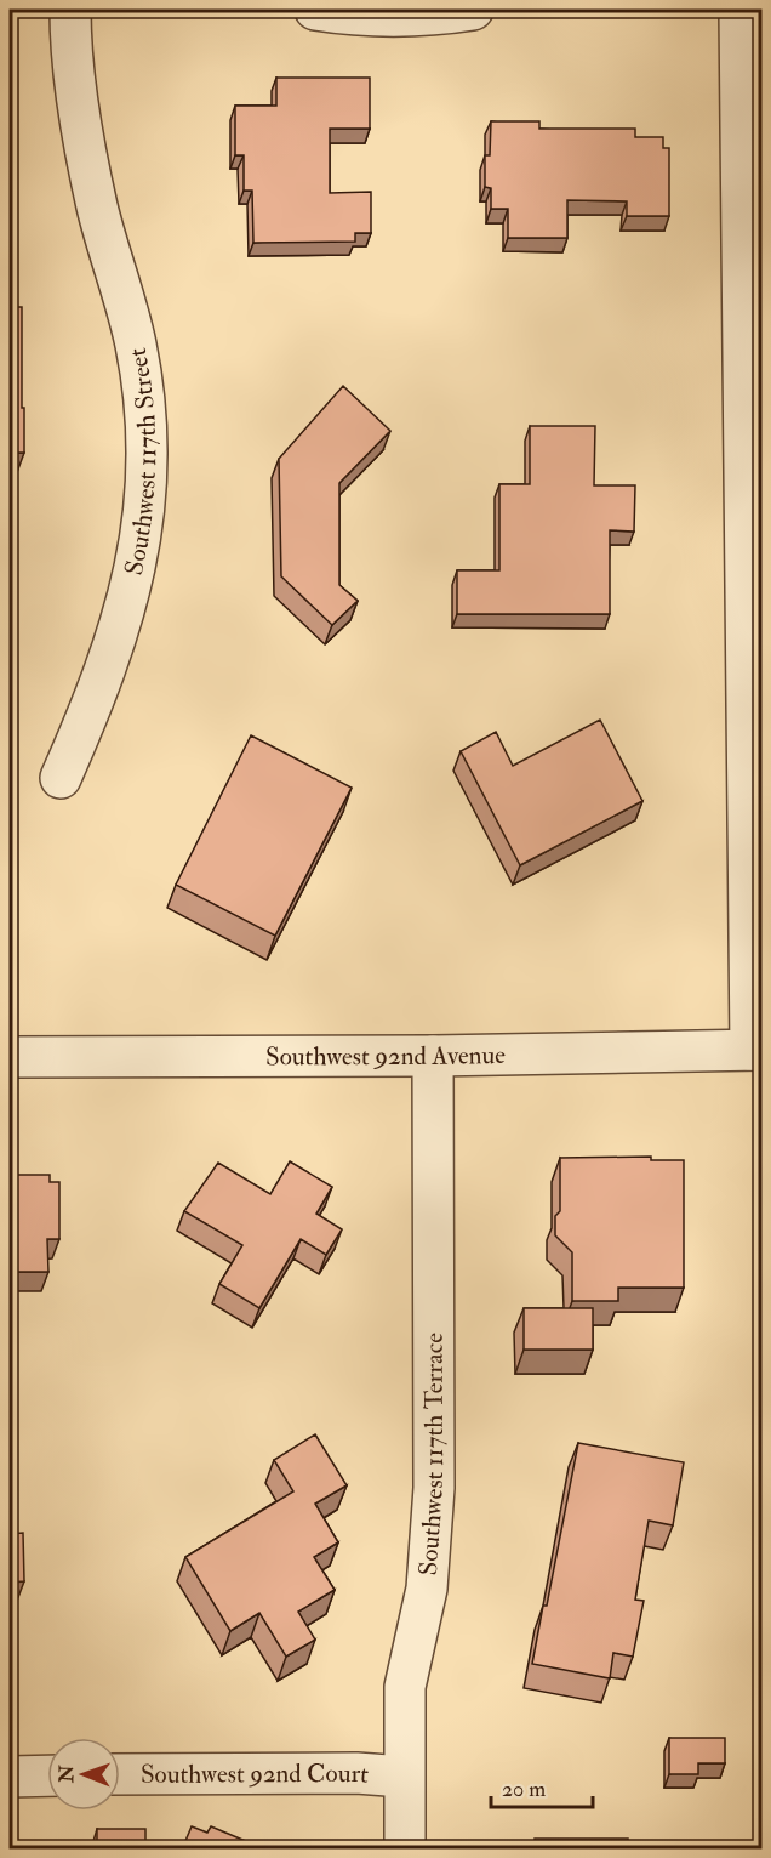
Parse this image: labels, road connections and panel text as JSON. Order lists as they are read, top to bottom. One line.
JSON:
{"streets":{"street":["Southwest 117th Street","Southwest 92nd Avenue","Southwest 117th Terrace","Southwest 92nd Court"]},"crossings":[["Southwest 92nd Avenue","Southwest 117th Terrace"],["Southwest 117th Terrace","Southwest 92nd Court"]],"scale_bar":"20 m","north":"left"}
